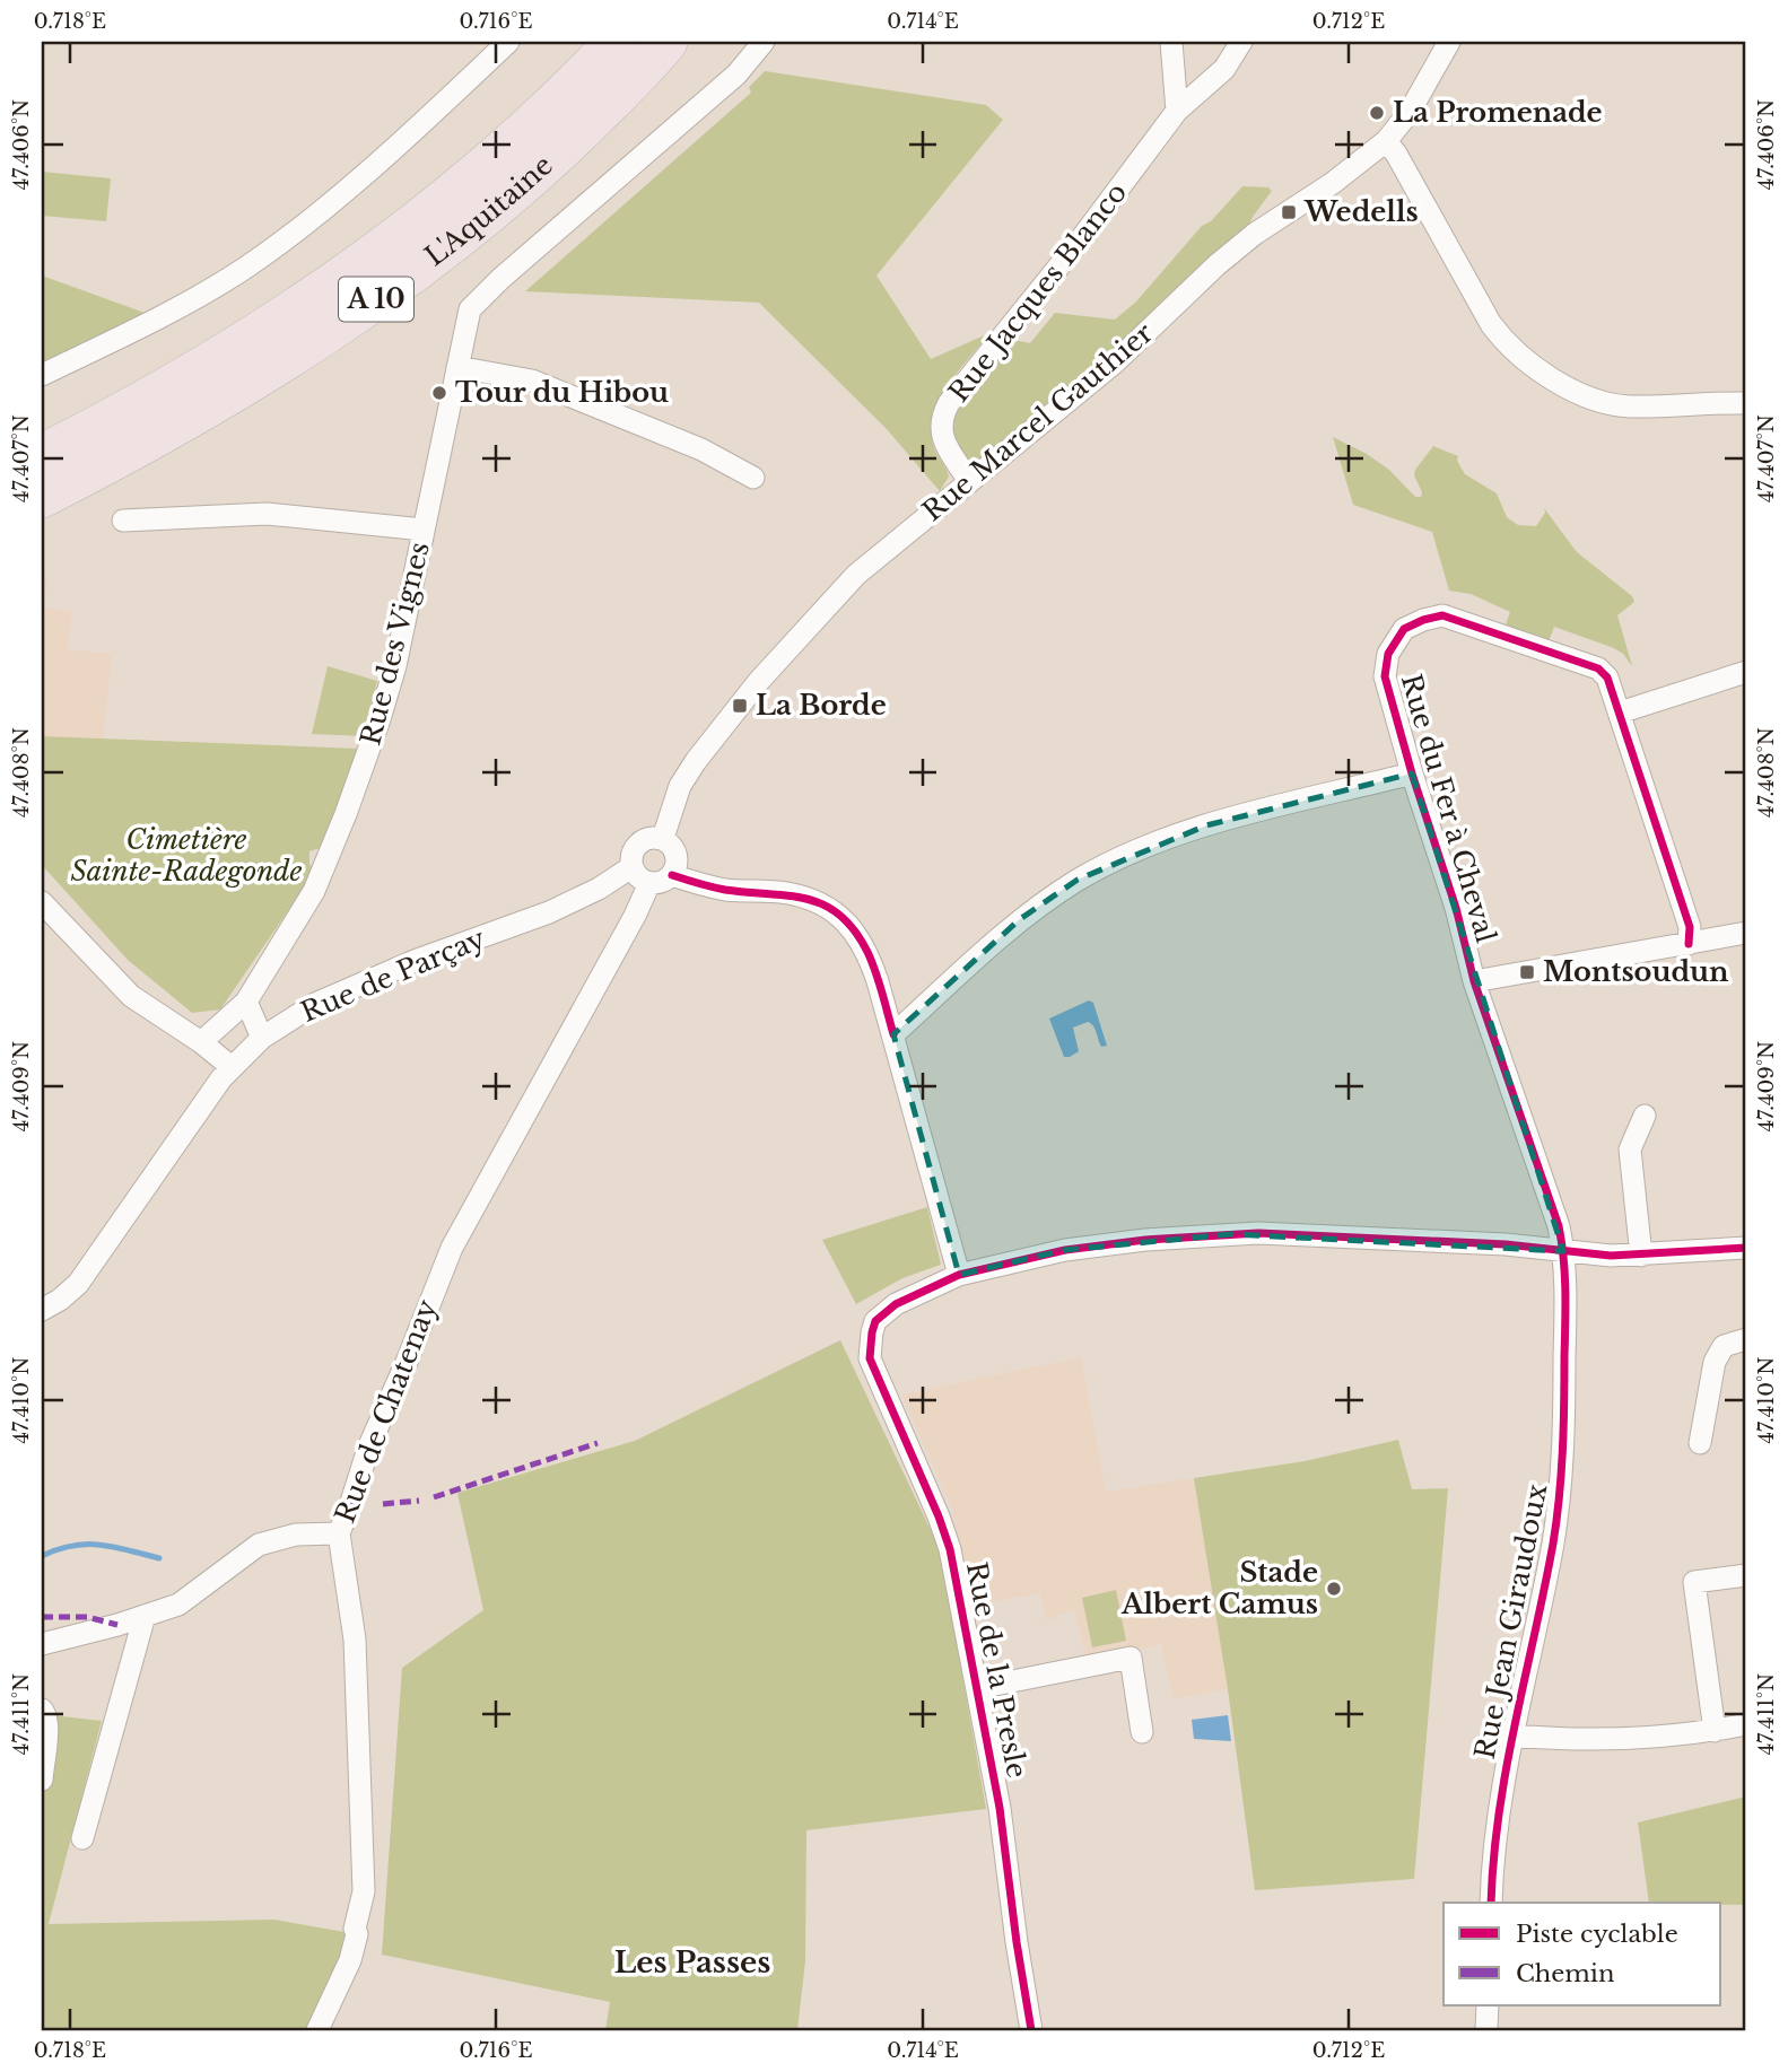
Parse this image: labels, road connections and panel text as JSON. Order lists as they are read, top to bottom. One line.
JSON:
{"streets":{"highway":["L'Aquitaine","A 10"],"street":["Rue Jacques Blanco","Rue Marcel Gauthier","Rue des Vignes","Rue du Fer à Cheval","Rue de Parçay","Rue de Chatenay","Rue Jean Giraudoux","Rue de la Presle"]},"crossings":[["Rue Jacques Blanco","Rue Marcel Gauthier"],["Rue Marcel Gauthier","Rue de Parçay"],["Rue Marcel Gauthier","Rue de Chatenay"],["Rue du Fer à Cheval","Rue Jean Giraudoux"],["Rue de Parçay","Rue de Chatenay"]],"districts":["Les Passes"],"parks":["Cimetière Sainte-Radegonde"],"places":{"other":["La Promenade","Tour du Hibou","Stade Albert Camus"],"transit":["Wedells","La Borde","Montsoudun"]},"legend":["Piste cyclable","Chemin"],"coordinates":["0.718°E","0.716°E","0.714°E","0.712°E","47.406°N","47.407°N","47.408°N","47.409°N","47.410°N","47.411°N"]}
